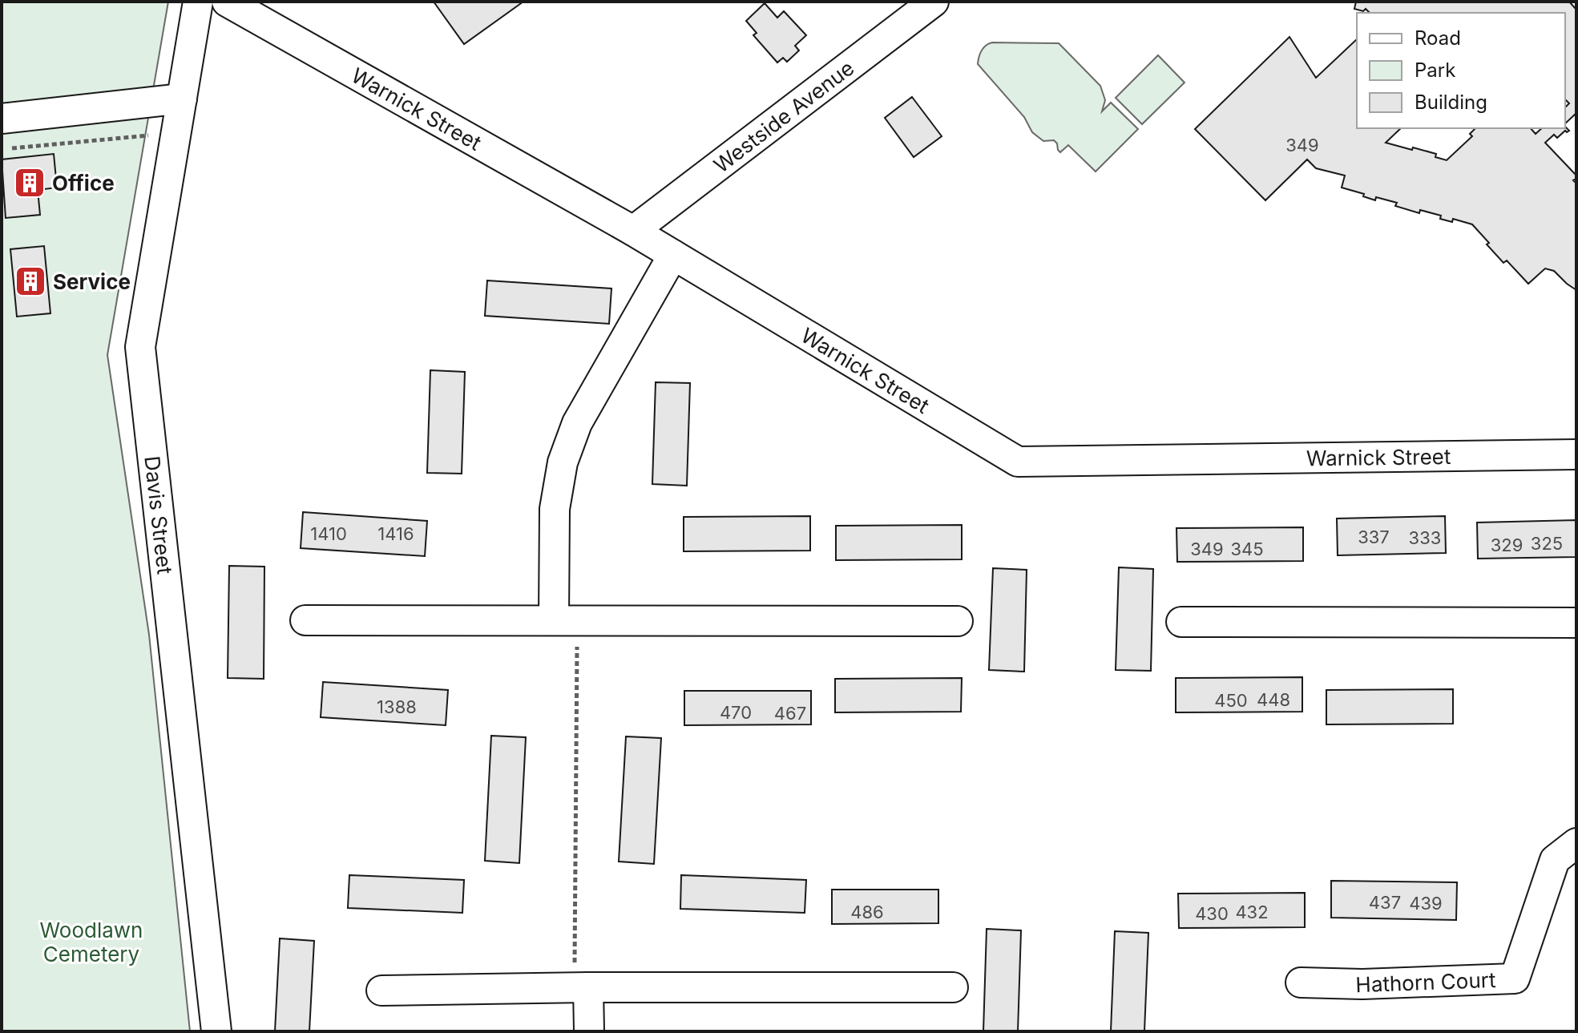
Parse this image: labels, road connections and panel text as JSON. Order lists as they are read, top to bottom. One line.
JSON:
{"streets":{"street":["Warnick Street","Westside Avenue","Davis Street","Hathorn Court"]},"crossings":[["Warnick Street","Westside Avenue"]],"parks":["Woodlawn Cemetery"],"places":{"building":["Office","Service"]},"house_numbers":["349","1410","1416","337","333","325","329","349","345","448","450","1388","470","467","437","439","486","432","430"],"legend":["Road","Park","Building"]}
